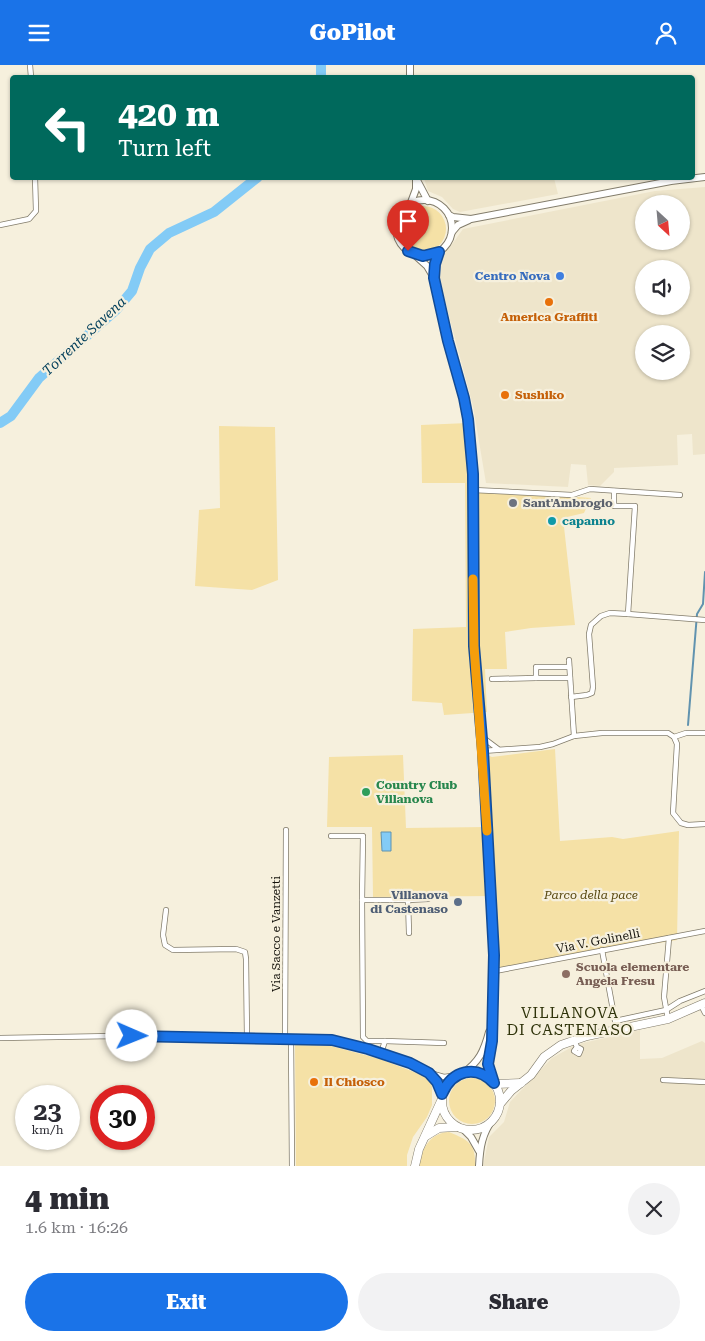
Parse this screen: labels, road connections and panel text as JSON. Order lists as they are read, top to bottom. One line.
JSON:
{"streets":{"street":["Via Sacco e Vanzetti","Via V. Golinelli"]},"districts":["VILLANOVA DI CASTENASO"],"water":["Torrente Savena"],"parks":["Parco della pace"],"places":["Centro Nova","America Graffiti","Sushiko","Sant'Ambrogio","capanno","Country Club Villanova","Villanova di Castenaso","Scuola elementare Angela Fresu","Il Chiosco"],"north":"bottom right","page":{"header":"GoPilot","turn":["420 m","Turn left"],"speed":"23 km/h","limit":"30","heading":["4 min","1.6 km · 16:26"],"buttons":["Exit","Share"]}}
